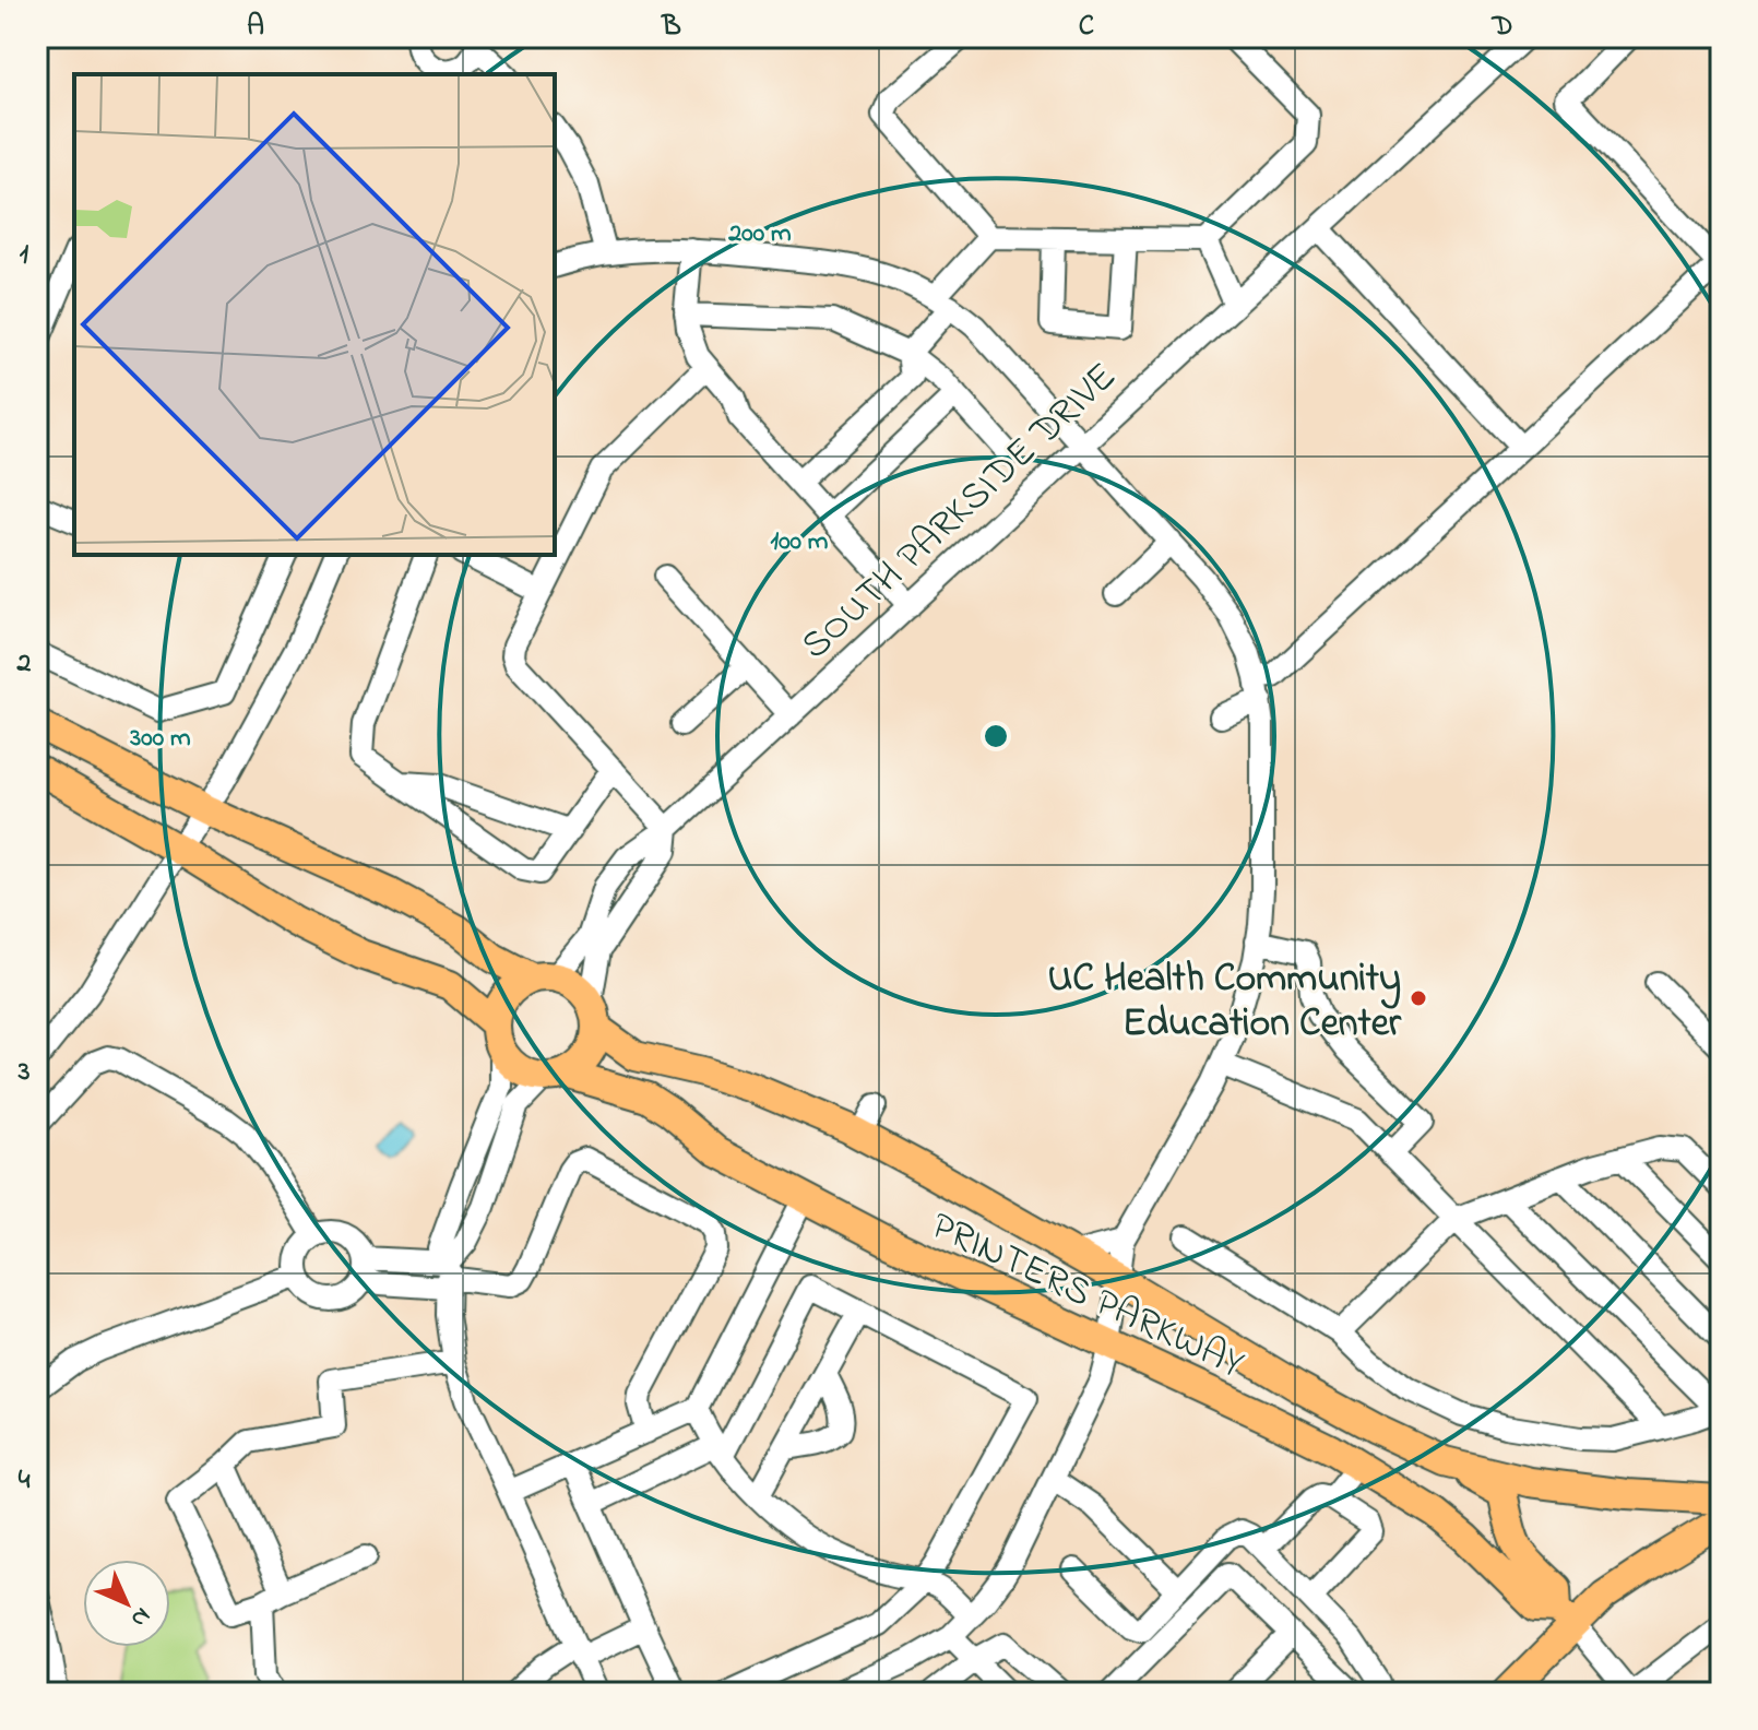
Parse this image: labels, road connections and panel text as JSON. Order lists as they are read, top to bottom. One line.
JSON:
{"streets":{"main road":["SOUTH PARKSIDE DRIVE","PRINTERS PARKWAY"]},"crossings":[["SOUTH PARKSIDE DRIVE","PRINTERS PARKWAY"]],"places":["UC Health Community Education Center"],"north":"bottom right","grid":{"columns":["A","B","C","D"],"rows":["1","2","3","4"]},"rings":["200 m","100 m","300 m"]}
